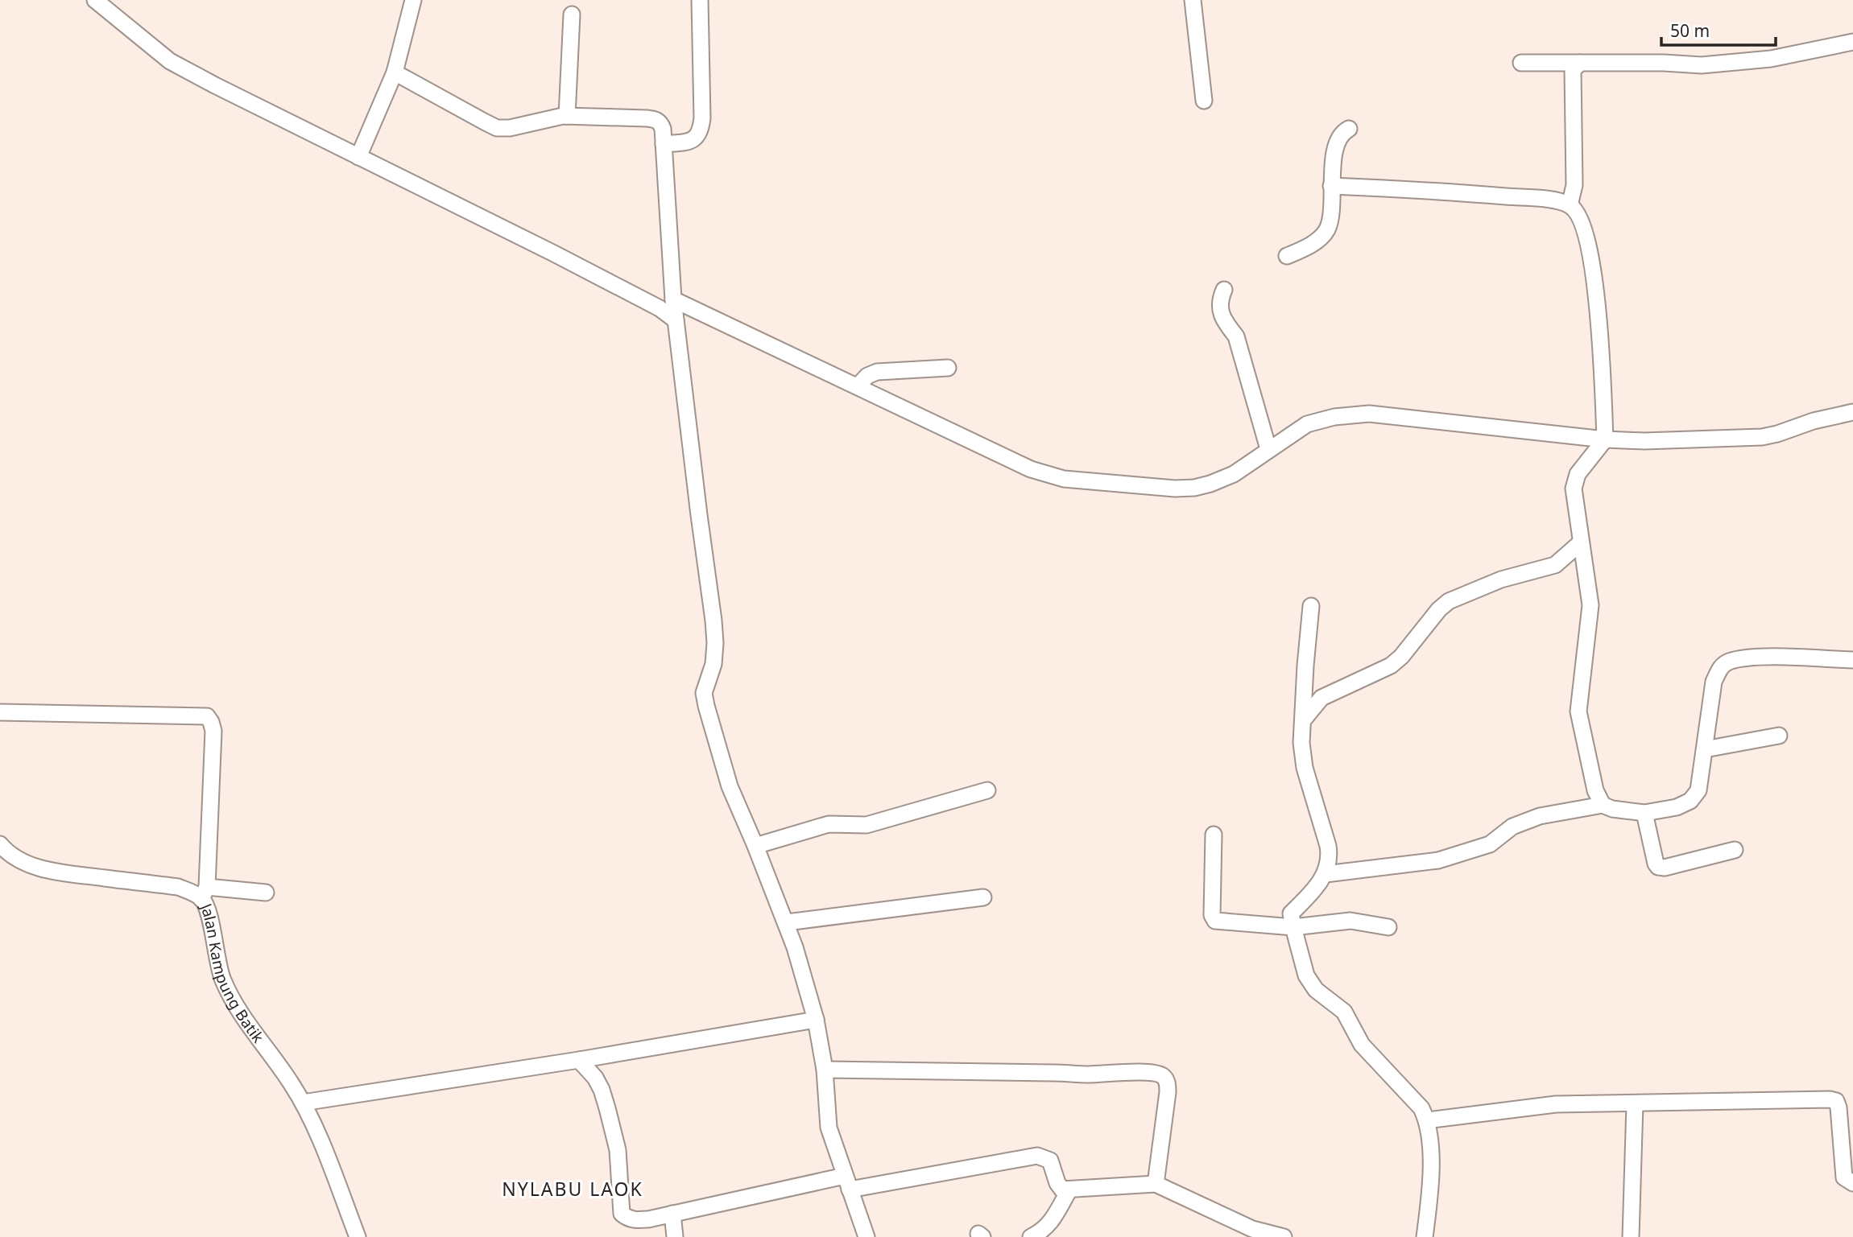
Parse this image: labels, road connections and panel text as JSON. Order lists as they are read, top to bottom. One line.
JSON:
{"streets":{"street":["Jalan Kampung Batik"]},"districts":["NYLABU LAOK"],"scale_bar":"50 m"}
